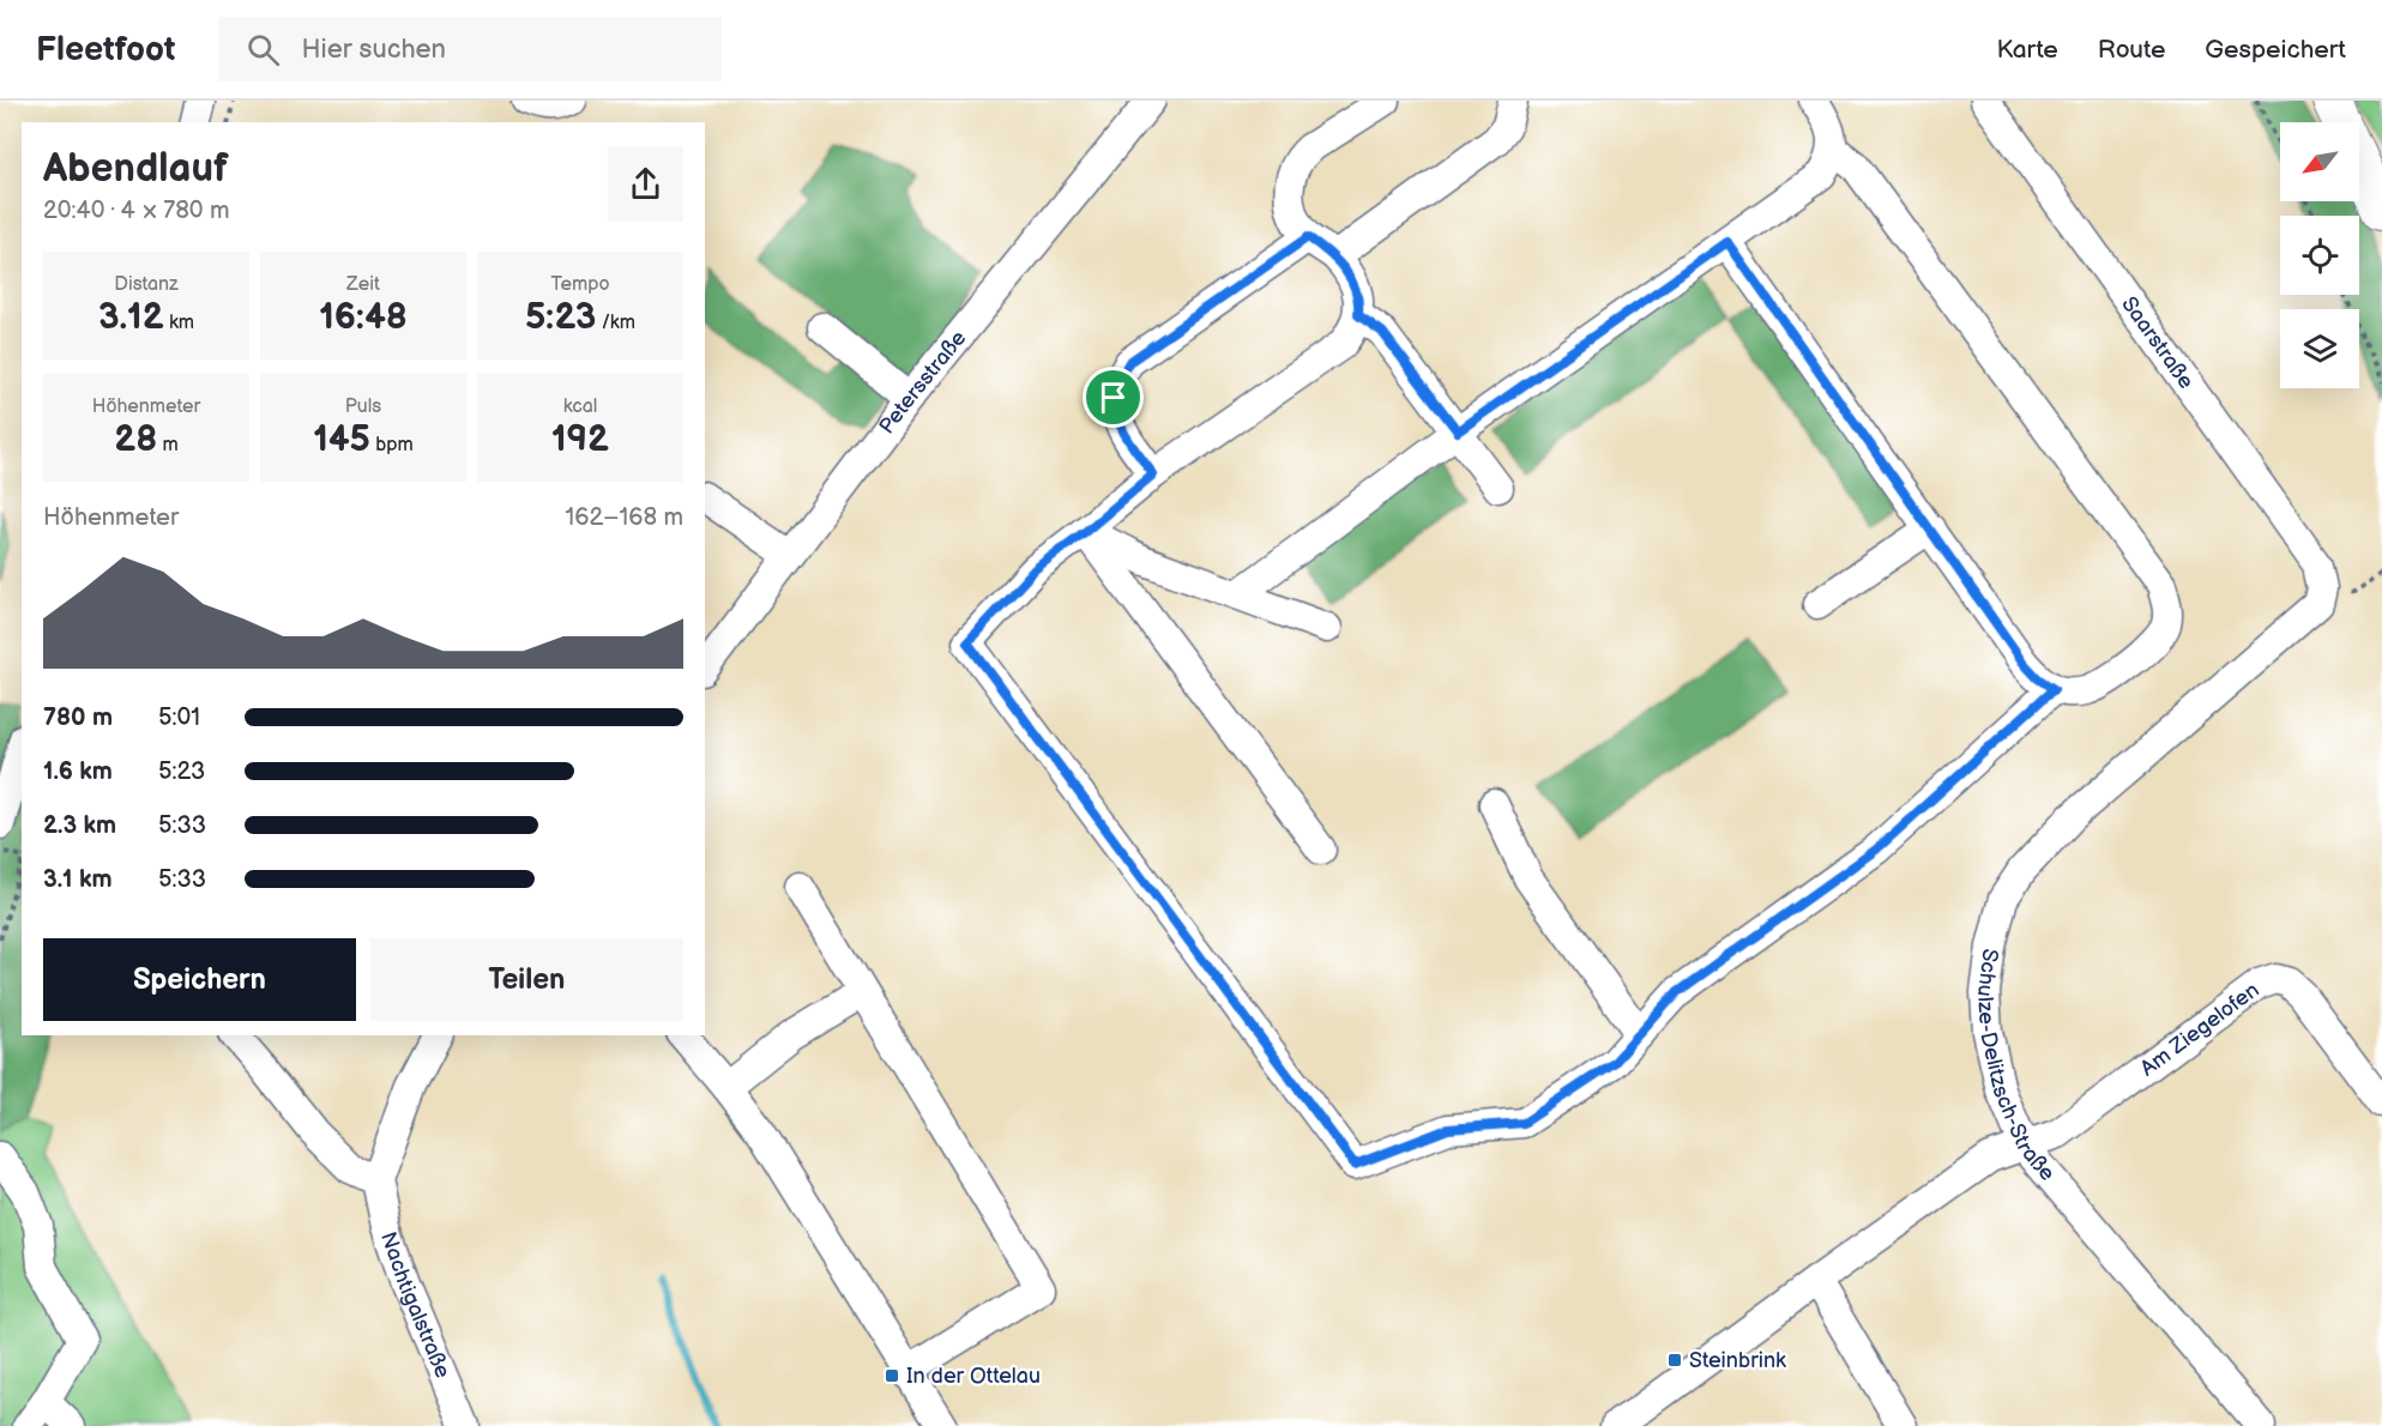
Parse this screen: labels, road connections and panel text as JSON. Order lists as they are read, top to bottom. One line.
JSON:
{"streets":{"street":["Saarstraße","Petersstraße","Am Ziegelofen","Schulze-Delitzsch-Straße","Nachtigalstraße"]},"crossings":[["Saarstraße","Schulze-Delitzsch-Straße"],["Am Ziegelofen","Schulze-Delitzsch-Straße"]],"places":{"transit":["Steinbrink","In der Ottelau"]},"north":"bottom left","page":{"header":"Fleetfoot","search":"Hier suchen","nav":["Karte","Route","Gespeichert"],"heading":["Abendlauf","20:40 · 4 × 780 m"],"stats":[["Distanz","3.12 km"],["Zeit","16:48"],["Tempo","5:23 /km"],["Höhenmeter","28 m"],["Puls","145 bpm"],["kcal","192"]],"chart":["Höhenmeter","162–168 m"],"list":[{"name":"780 m","note":"5:01"},{"name":"1.6 km","note":"5:23"},{"name":"2.3 km","note":"5:33"},{"name":"3.1 km","note":"5:33"}],"buttons":["Speichern","Teilen"]}}
